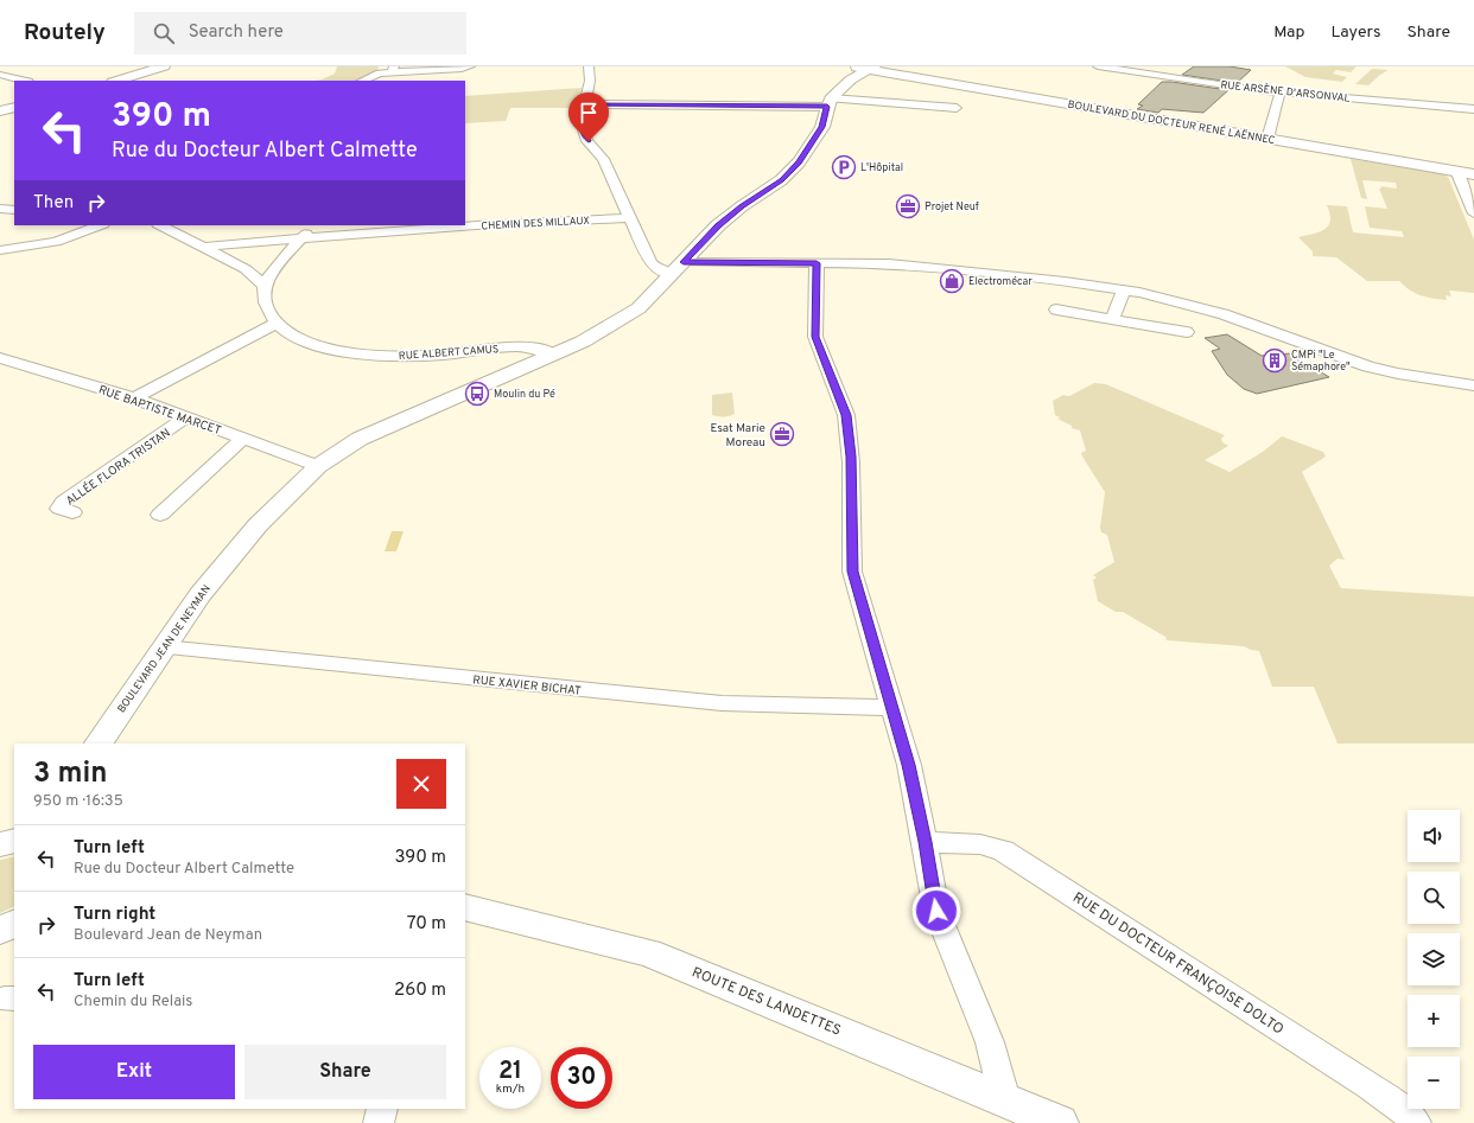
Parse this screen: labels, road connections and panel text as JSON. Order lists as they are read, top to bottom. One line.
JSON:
{"streets":{"street":["RUE ARSÈNE D'ARSONVAL","BOULEVARD DU DOCTEUR RENÉ LAËNNEC","CHEMIN DES MILLAUX","RUE ALBERT CAMUS","RUE BAPTISTE MARCET","ALLÉE FLORA TRISTAN","BOULEVARD JEAN DE NEYMAN","RUE XAVIER BICHAT","RUE DU DOCTEUR FRANÇOISE DOLTO","ROUTE DES LANDETTES"]},"crossings":[["RUE ALBERT CAMUS","BOULEVARD JEAN DE NEYMAN"],["RUE BAPTISTE MARCET","ALLÉE FLORA TRISTAN"],["RUE BAPTISTE MARCET","BOULEVARD JEAN DE NEYMAN"],["BOULEVARD JEAN DE NEYMAN","RUE XAVIER BICHAT"]],"places":{"parking":["L'Hôpital"],"office":["Projet Neuf","Esat Marie Moreau"],"shop":["Electromécar"],"building":["CMPi \"Le Sémaphore\""],"bus stop":["Moulin du Pé"]},"page":{"header":"Routely","search":"Search here","nav":["Map","Layers","Share"],"turn":["390 m","Rue du Docteur Albert Calmette"],"then":"Then","heading":["3 min","950 m · 16:35"],"map_buttons":["+","−"],"list":[{"name":"Turn left","note":"Rue du Docteur Albert Calmette","value":"390 m"},{"name":"Turn right","note":"Boulevard Jean de Neyman","value":"70 m"},{"name":"Turn left","note":"Chemin du Relais","value":"260 m"}],"buttons":["Exit","Share"],"speed":"21 km/h","limit":"30"}}
